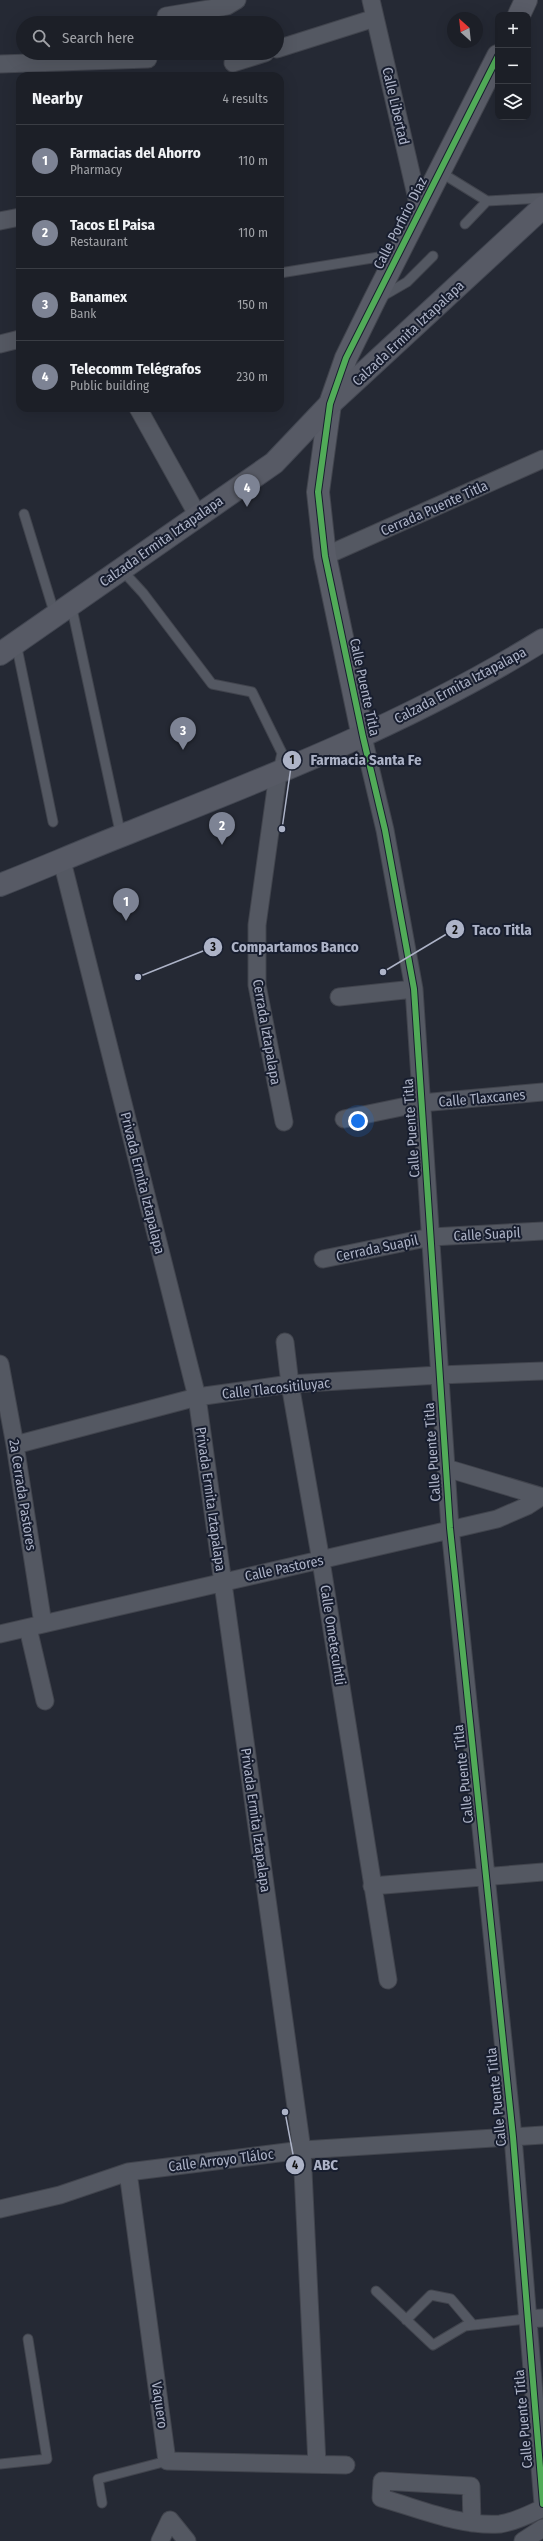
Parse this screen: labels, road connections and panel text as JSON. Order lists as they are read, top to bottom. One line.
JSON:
{"streets":{"main road":["Calzada Ermita Iztapalapa"],"street":["Calle Libertad","Calle Porfirio Díaz","Cerrada Puente Titla","Calle Puente Titla","Cerrada Iztapalapa","Calle Tlaxcanes","Privada Ermita Iztapalapa","Calle Suapil","Cerrada Suapil","Calle Tlacositiluyac","2a Cerrada Pastores","Calle Pastores","Calle Ometecuhtli","Calle Arroyo Tláloc","Vaquero"]},"crossings":[["Calle Libertad","Calle Porfirio Díaz"],["Calle Porfirio Díaz","Calzada Ermita Iztapalapa"],["Calle Porfirio Díaz","Calle Puente Titla"],["Calzada Ermita Iztapalapa","Calle Puente Titla"],["Calzada Ermita Iztapalapa","Cerrada Iztapalapa"],["Calzada Ermita Iztapalapa","Privada Ermita Iztapalapa"],["Cerrada Puente Titla","Calle Puente Titla"],["Calle Puente Titla","Calle Tlaxcanes"],["Calle Puente Titla","Calle Suapil"],["Calle Puente Titla","Cerrada Suapil"],["Calle Puente Titla","Calle Tlacositiluyac"],["Calle Puente Titla","Calle Pastores"],["Calle Puente Titla","Calle Arroyo Tláloc"],["Privada Ermita Iztapalapa","Calle Tlacositiluyac"],["Privada Ermita Iztapalapa","Calle Pastores"],["Privada Ermita Iztapalapa","Calle Arroyo Tláloc"],["Calle Suapil","Cerrada Suapil"],["Calle Tlacositiluyac","2a Cerrada Pastores"],["Calle Tlacositiluyac","Calle Ometecuhtli"],["2a Cerrada Pastores","Calle Pastores"],["Calle Pastores","Calle Ometecuhtli"],["Calle Arroyo Tláloc","Vaquero"]],"places":["Farmacia Santa Fe","Taco Titla","Compartamos Banco","ABC"],"north":"top left","page":{"map_buttons":["+","−"],"search":"Search here","heading":["Nearby","4 results"],"list":[{"mark":"1","name":"Farmacias del Ahorro","note":"Pharmacy","value":"110 m"},{"mark":"2","name":"Tacos El Paisa","note":"Restaurant","value":"110 m"},{"mark":"3","name":"Banamex","note":"Bank","value":"150 m"},{"mark":"4","name":"Telecomm Telégrafos","note":"Public building","value":"230 m"}],"pins":["4","3","2","1"]}}
